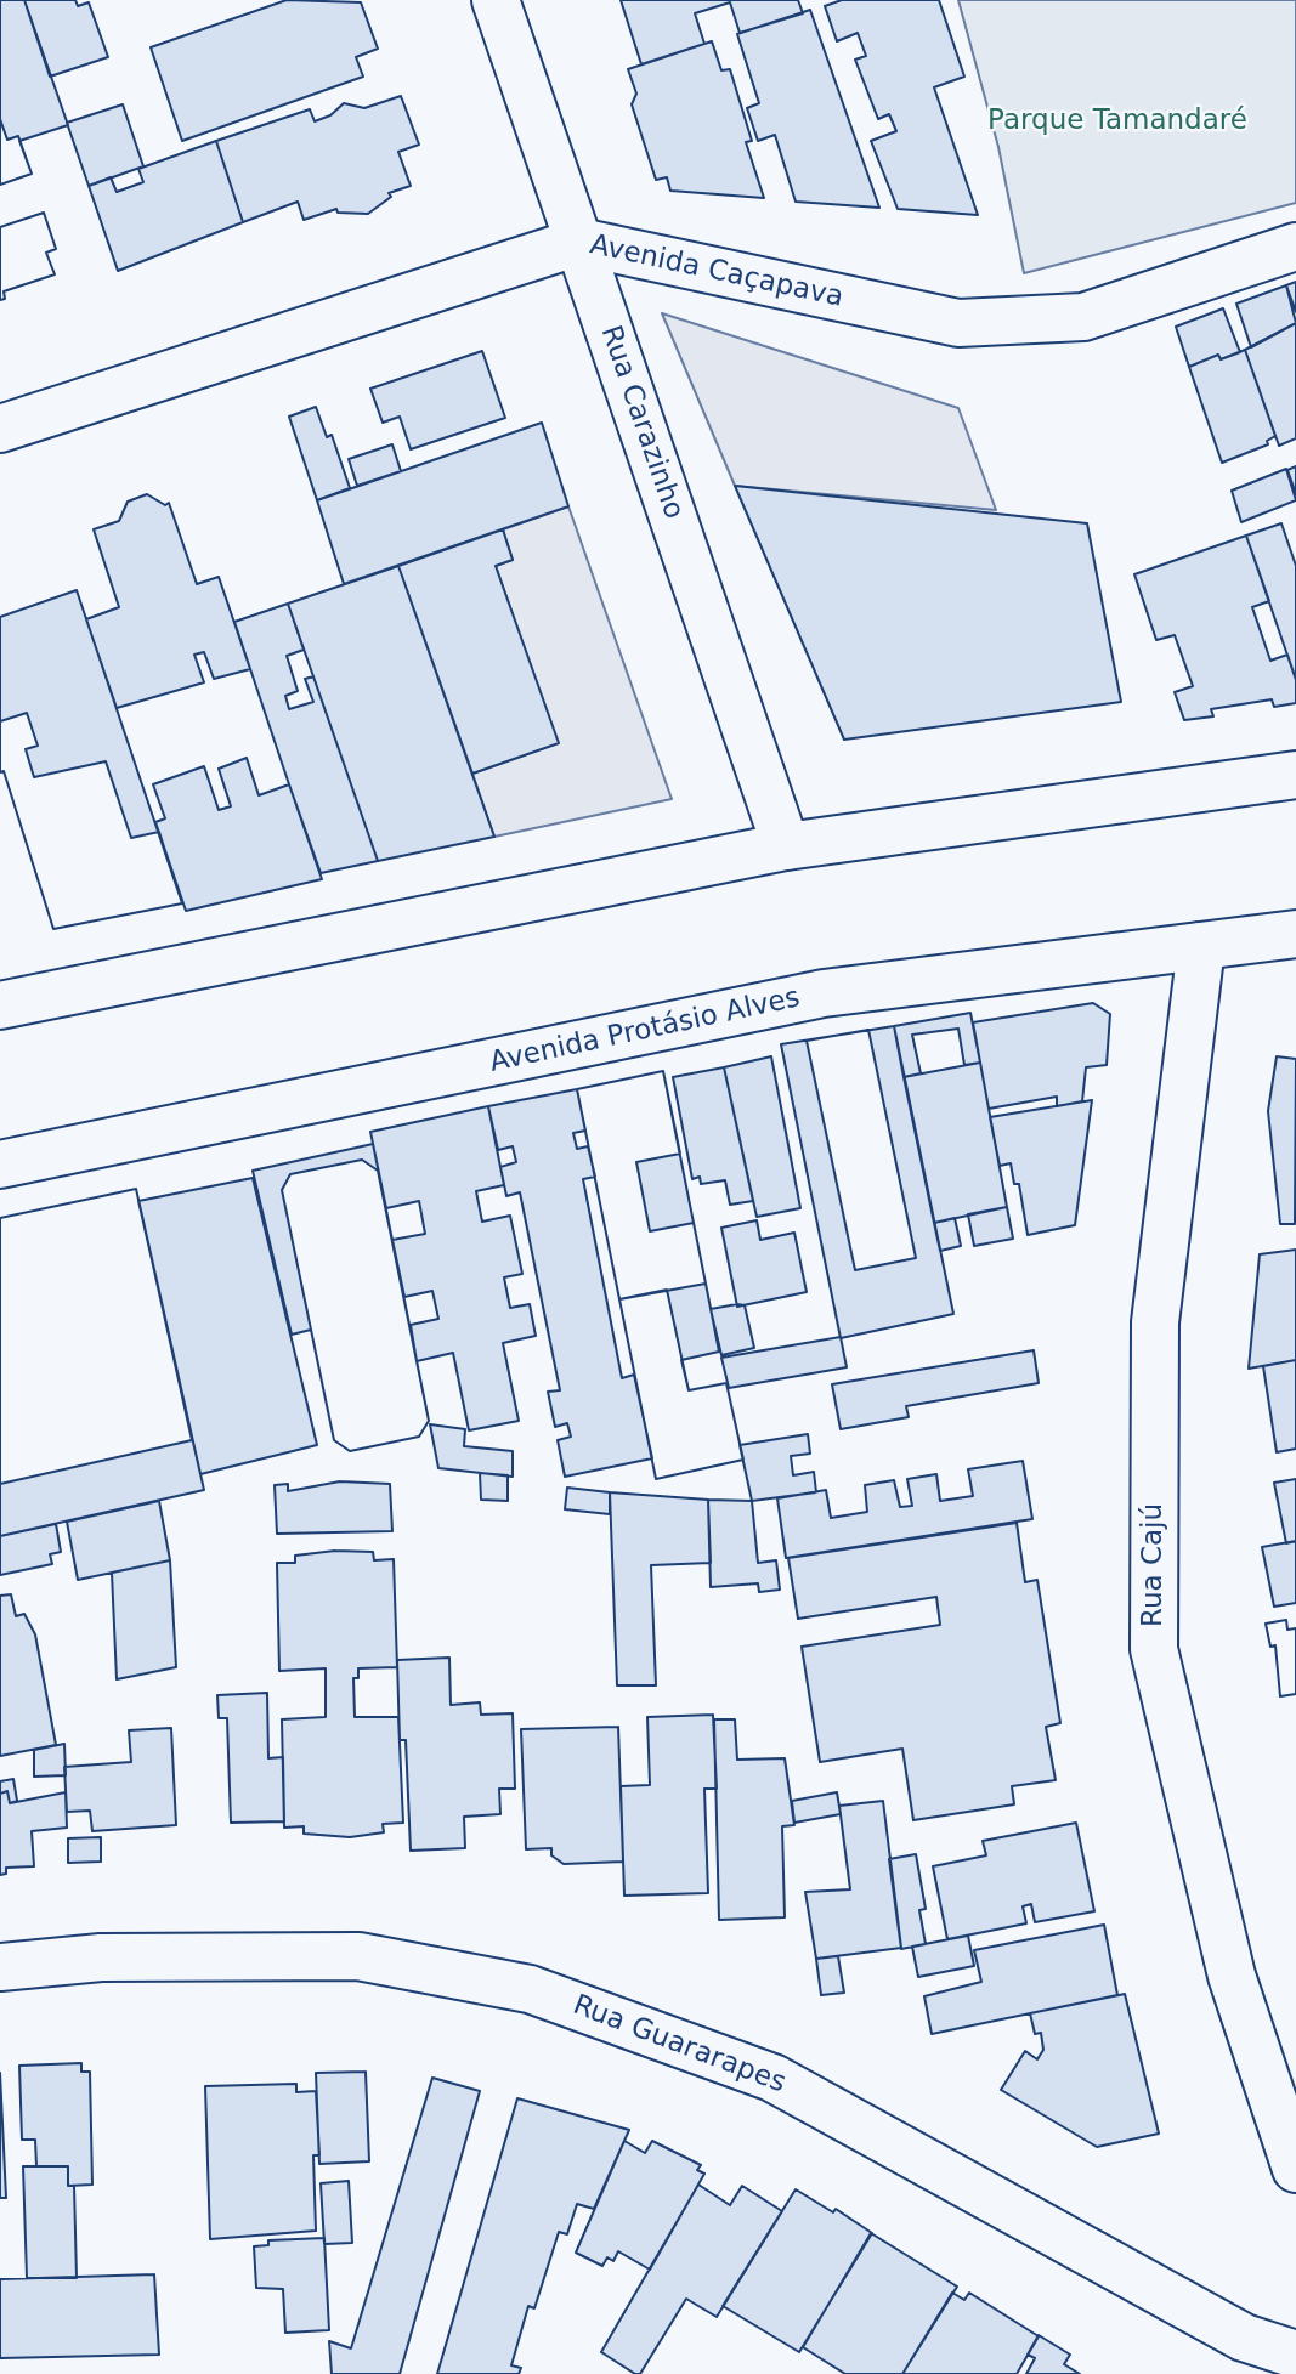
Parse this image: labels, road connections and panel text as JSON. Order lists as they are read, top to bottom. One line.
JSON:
{"streets":{"street":["Avenida Caçapava","Rua Carazinho","Avenida Protásio Alves","Rua Cajú","Rua Guararapes"]},"crossings":[["Avenida Caçapava","Rua Carazinho"],["Avenida Protásio Alves","Rua Cajú"]],"parks":["Parque Tamandaré"]}
